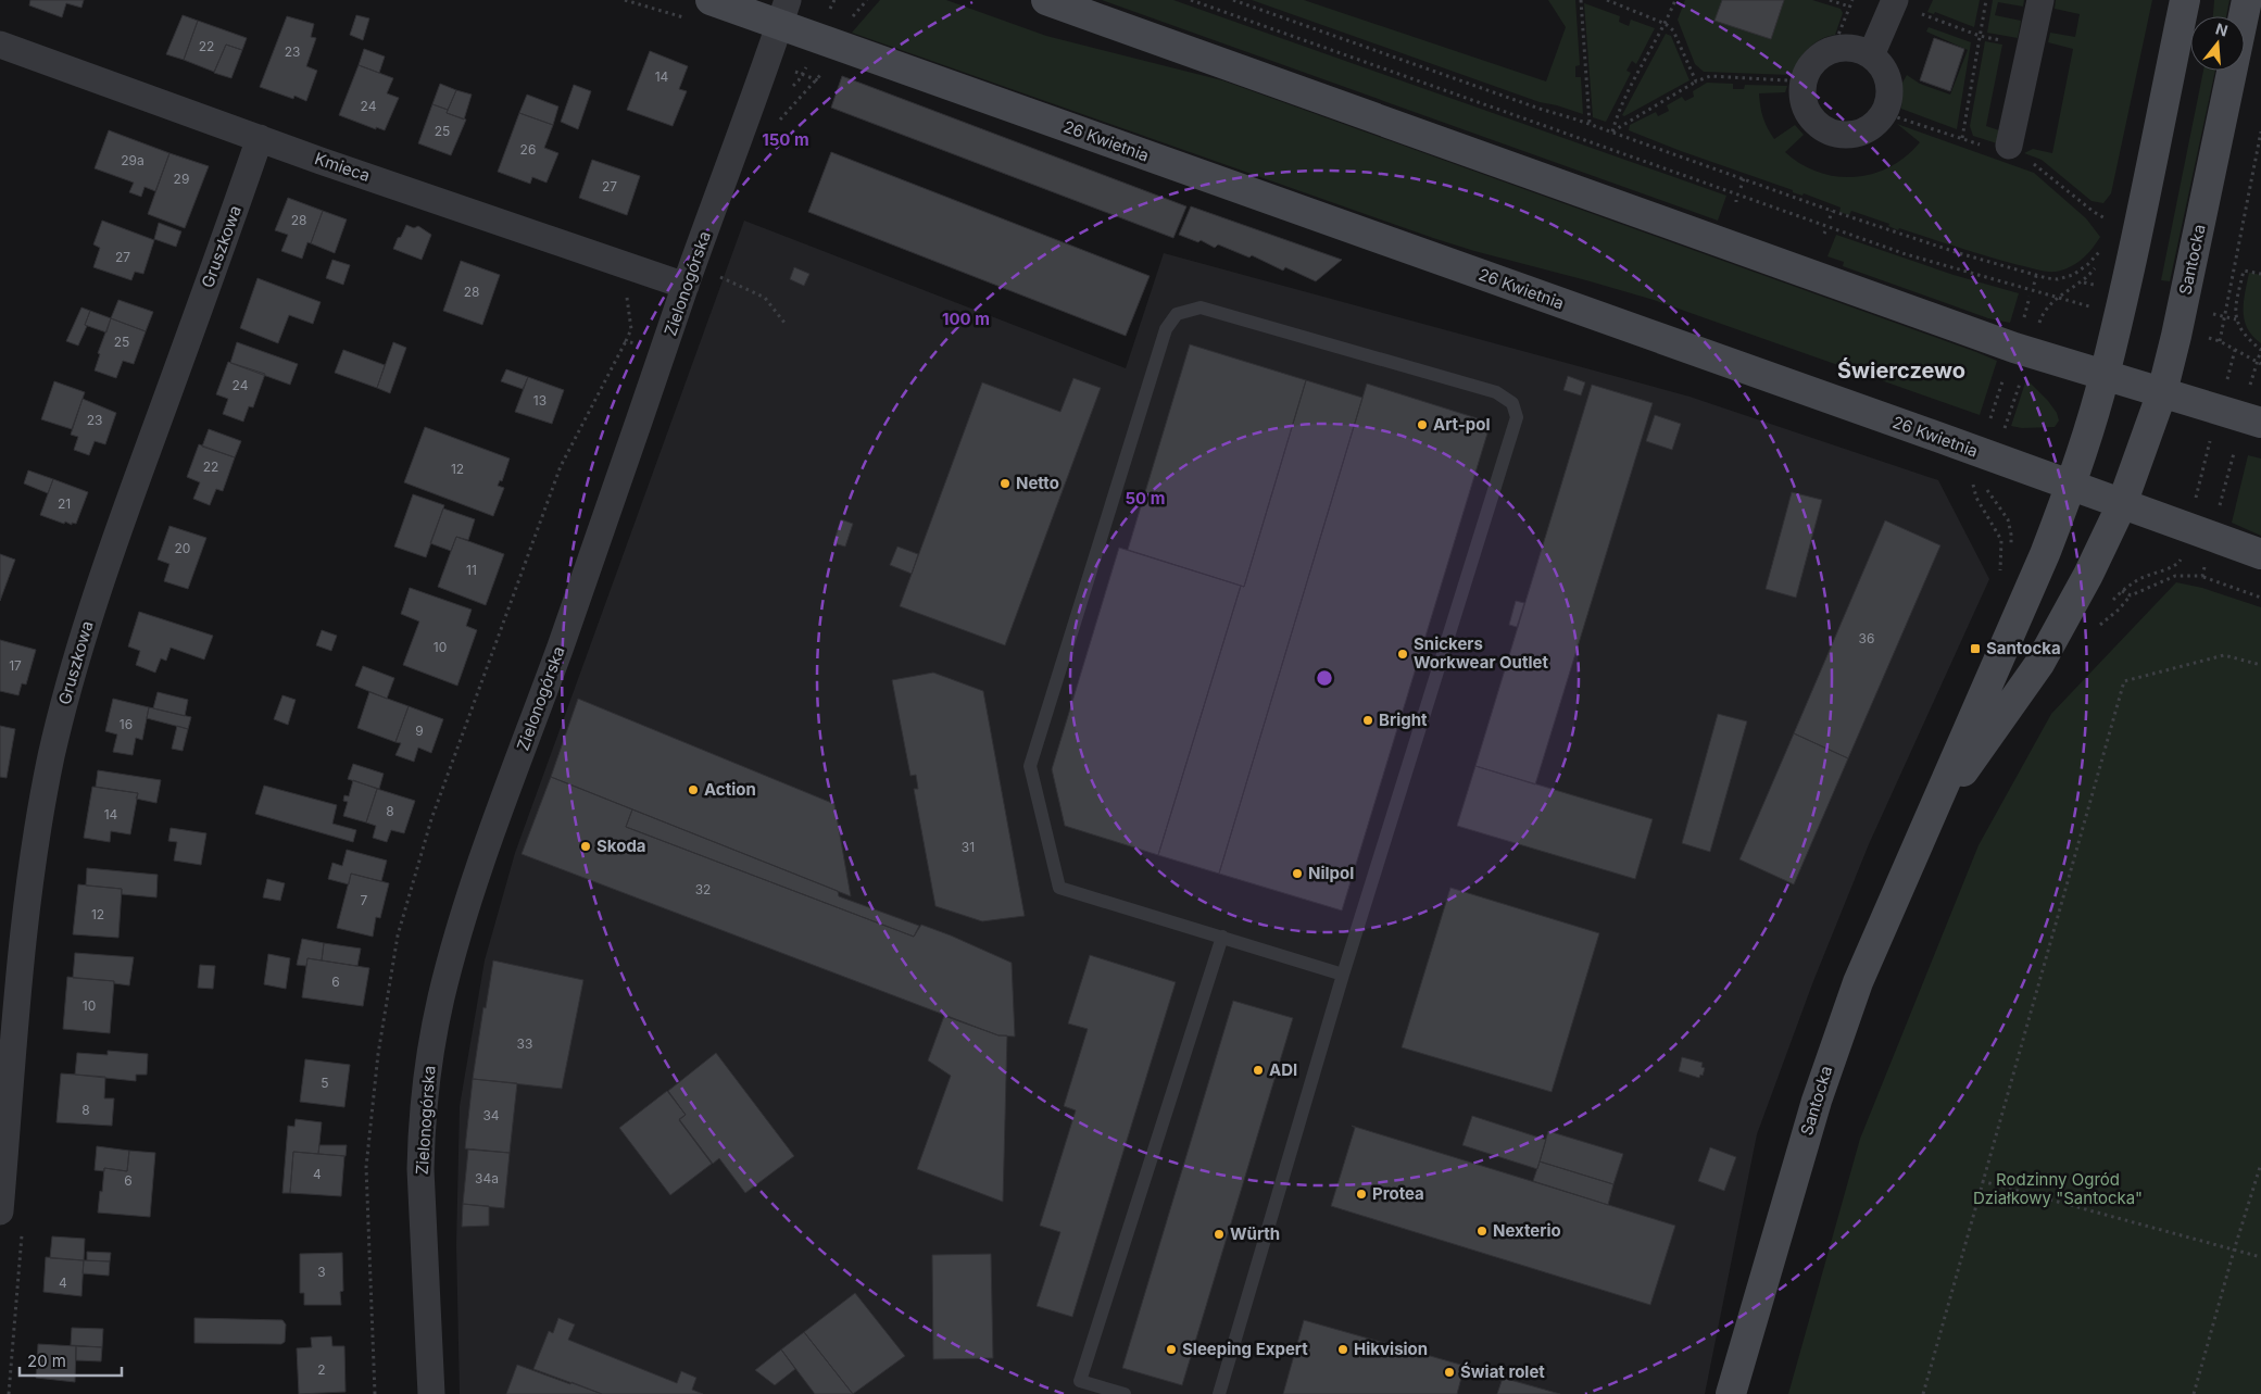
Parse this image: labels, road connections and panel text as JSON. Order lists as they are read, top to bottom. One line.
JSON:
{"streets":{"street":["26 Kwietnia","Kmieca","Gruszkowa","Santocka","Zielonogórska"]},"crossings":[["26 Kwietnia","Santocka"],["26 Kwietnia","Zielonogórska"],["Kmieca","Gruszkowa"],["Kmieca","Zielonogórska"]],"districts":["Świerczewo"],"parks":["Rodzinny Ogród Działkowy \"Santocka\""],"places":{"other":["Art-pol","Netto","Snickers Workwear Outlet","Bright","Action","Skoda","Nilpol","ADI","Protea","Nexterio","Würth","Sleeping Expert","Hikvision","Świat rolet"],"transit":["Santocka"]},"house_numbers":["22","23","14","24","25","26","29a","29","27","28","27","28","25","24","13","23","22","12","21","20","11","36","10","17","16","9","8","14","31","32","7","12","6","10","33","5","8","34","4","34a","6","3","4","2"],"scale_bar":"20 m","north":"top","rings":["150 m","100 m","50 m"]}
